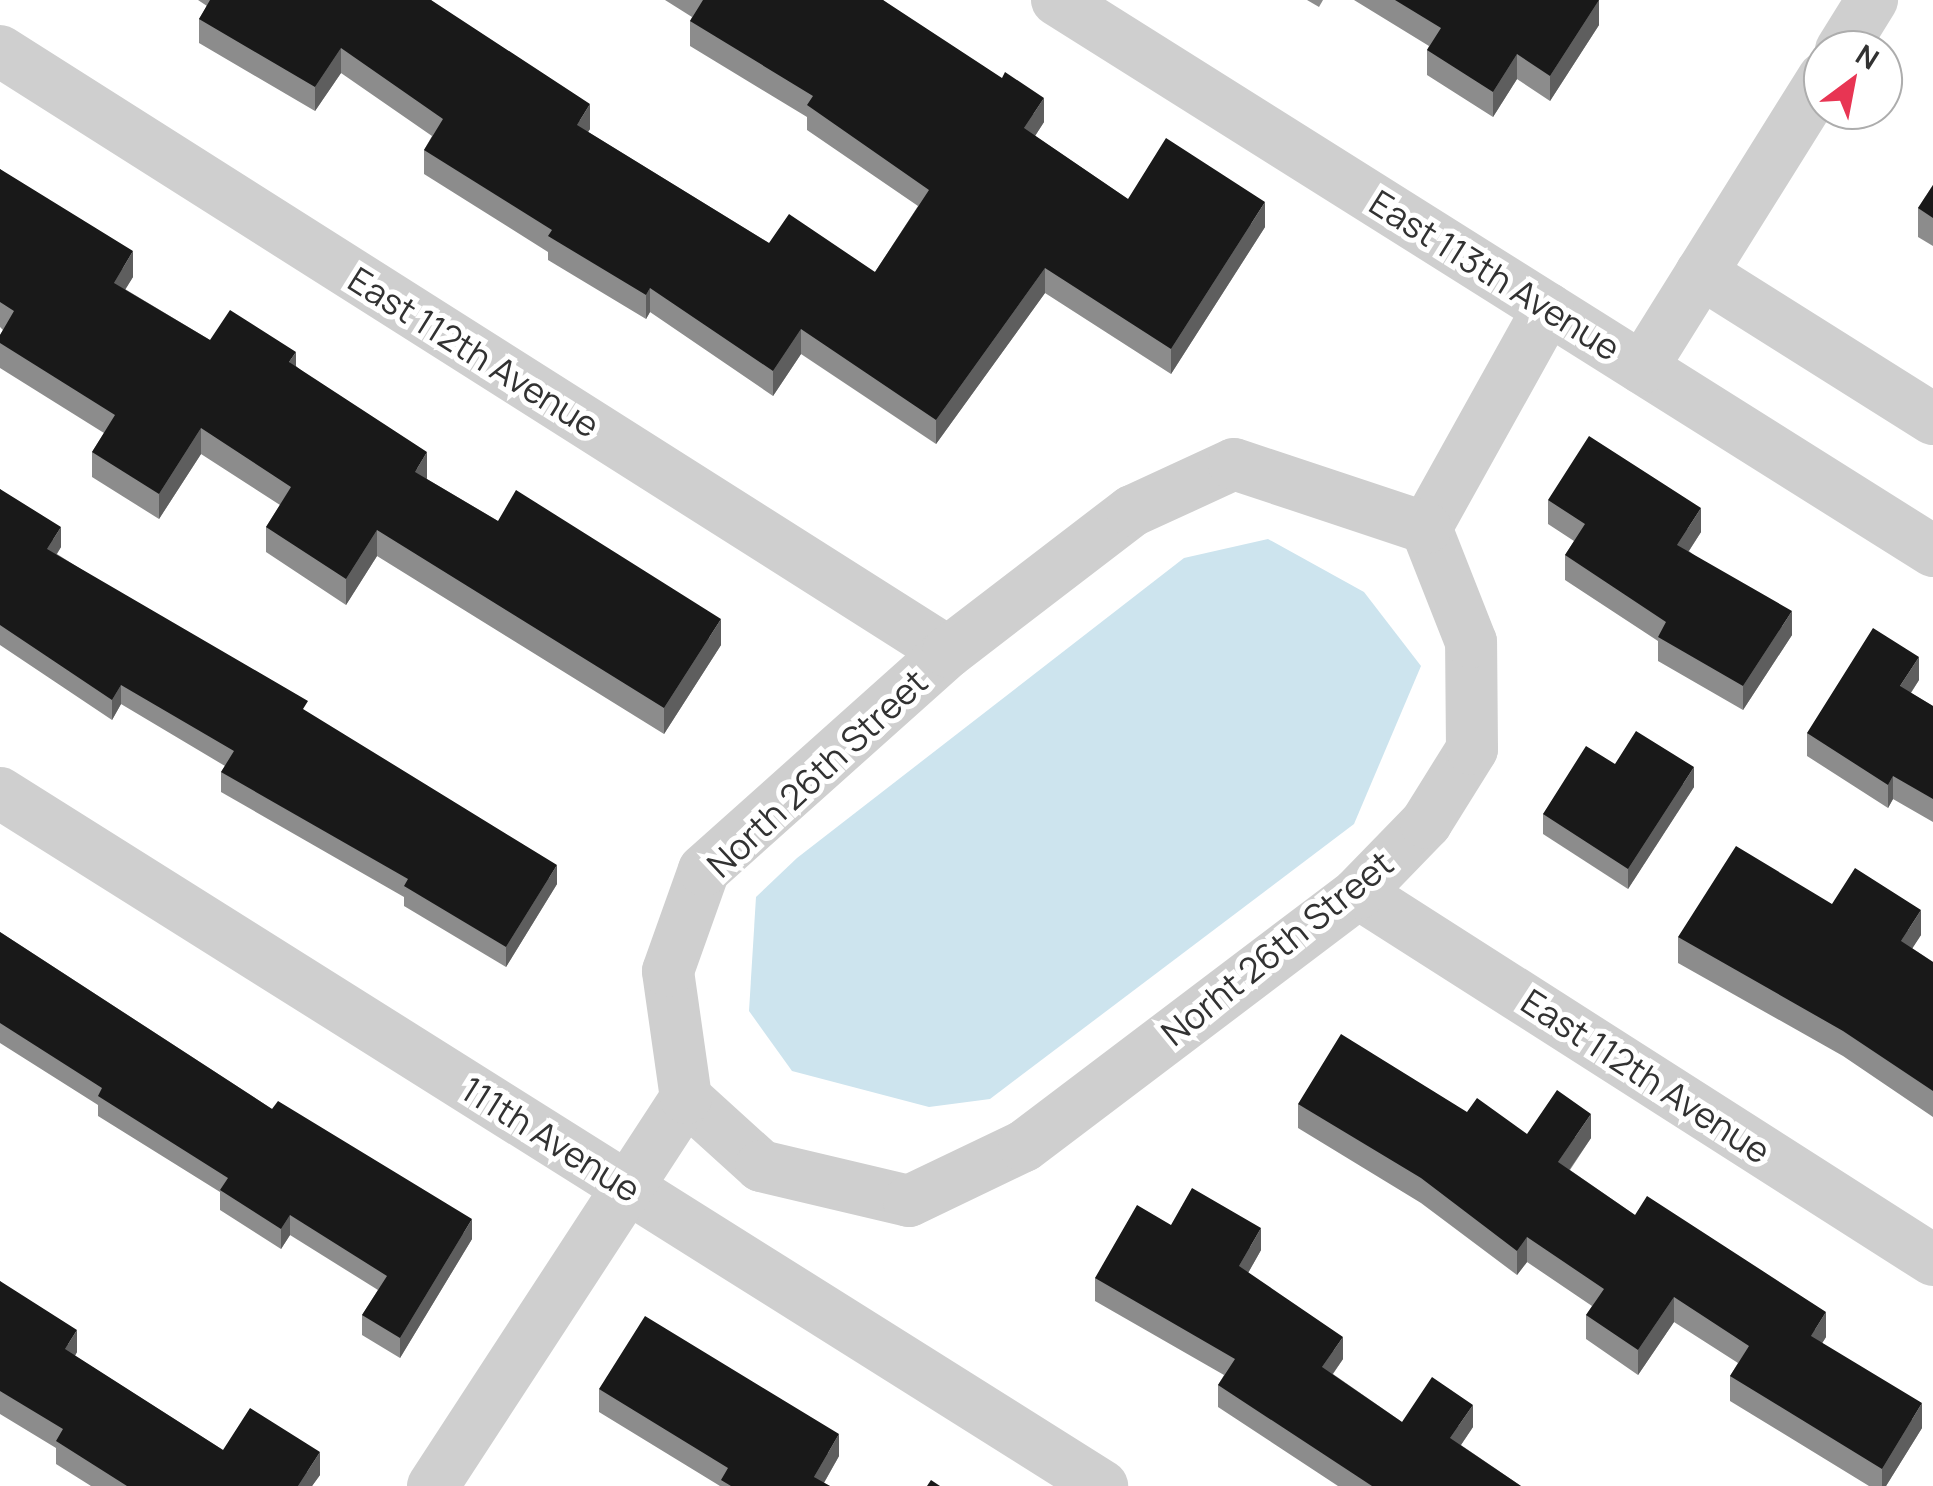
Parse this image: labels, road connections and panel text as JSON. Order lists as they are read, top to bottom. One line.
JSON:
{"streets":{"street":["East 113th Avenue","East 112th Avenue","North 26th Street","Norht 26th Street","111th Avenue"]},"crossings":[["East 112th Avenue","North 26th Street"],["East 112th Avenue","Norht 26th Street"],["North 26th Street","Norht 26th Street"]],"north":"top right"}
